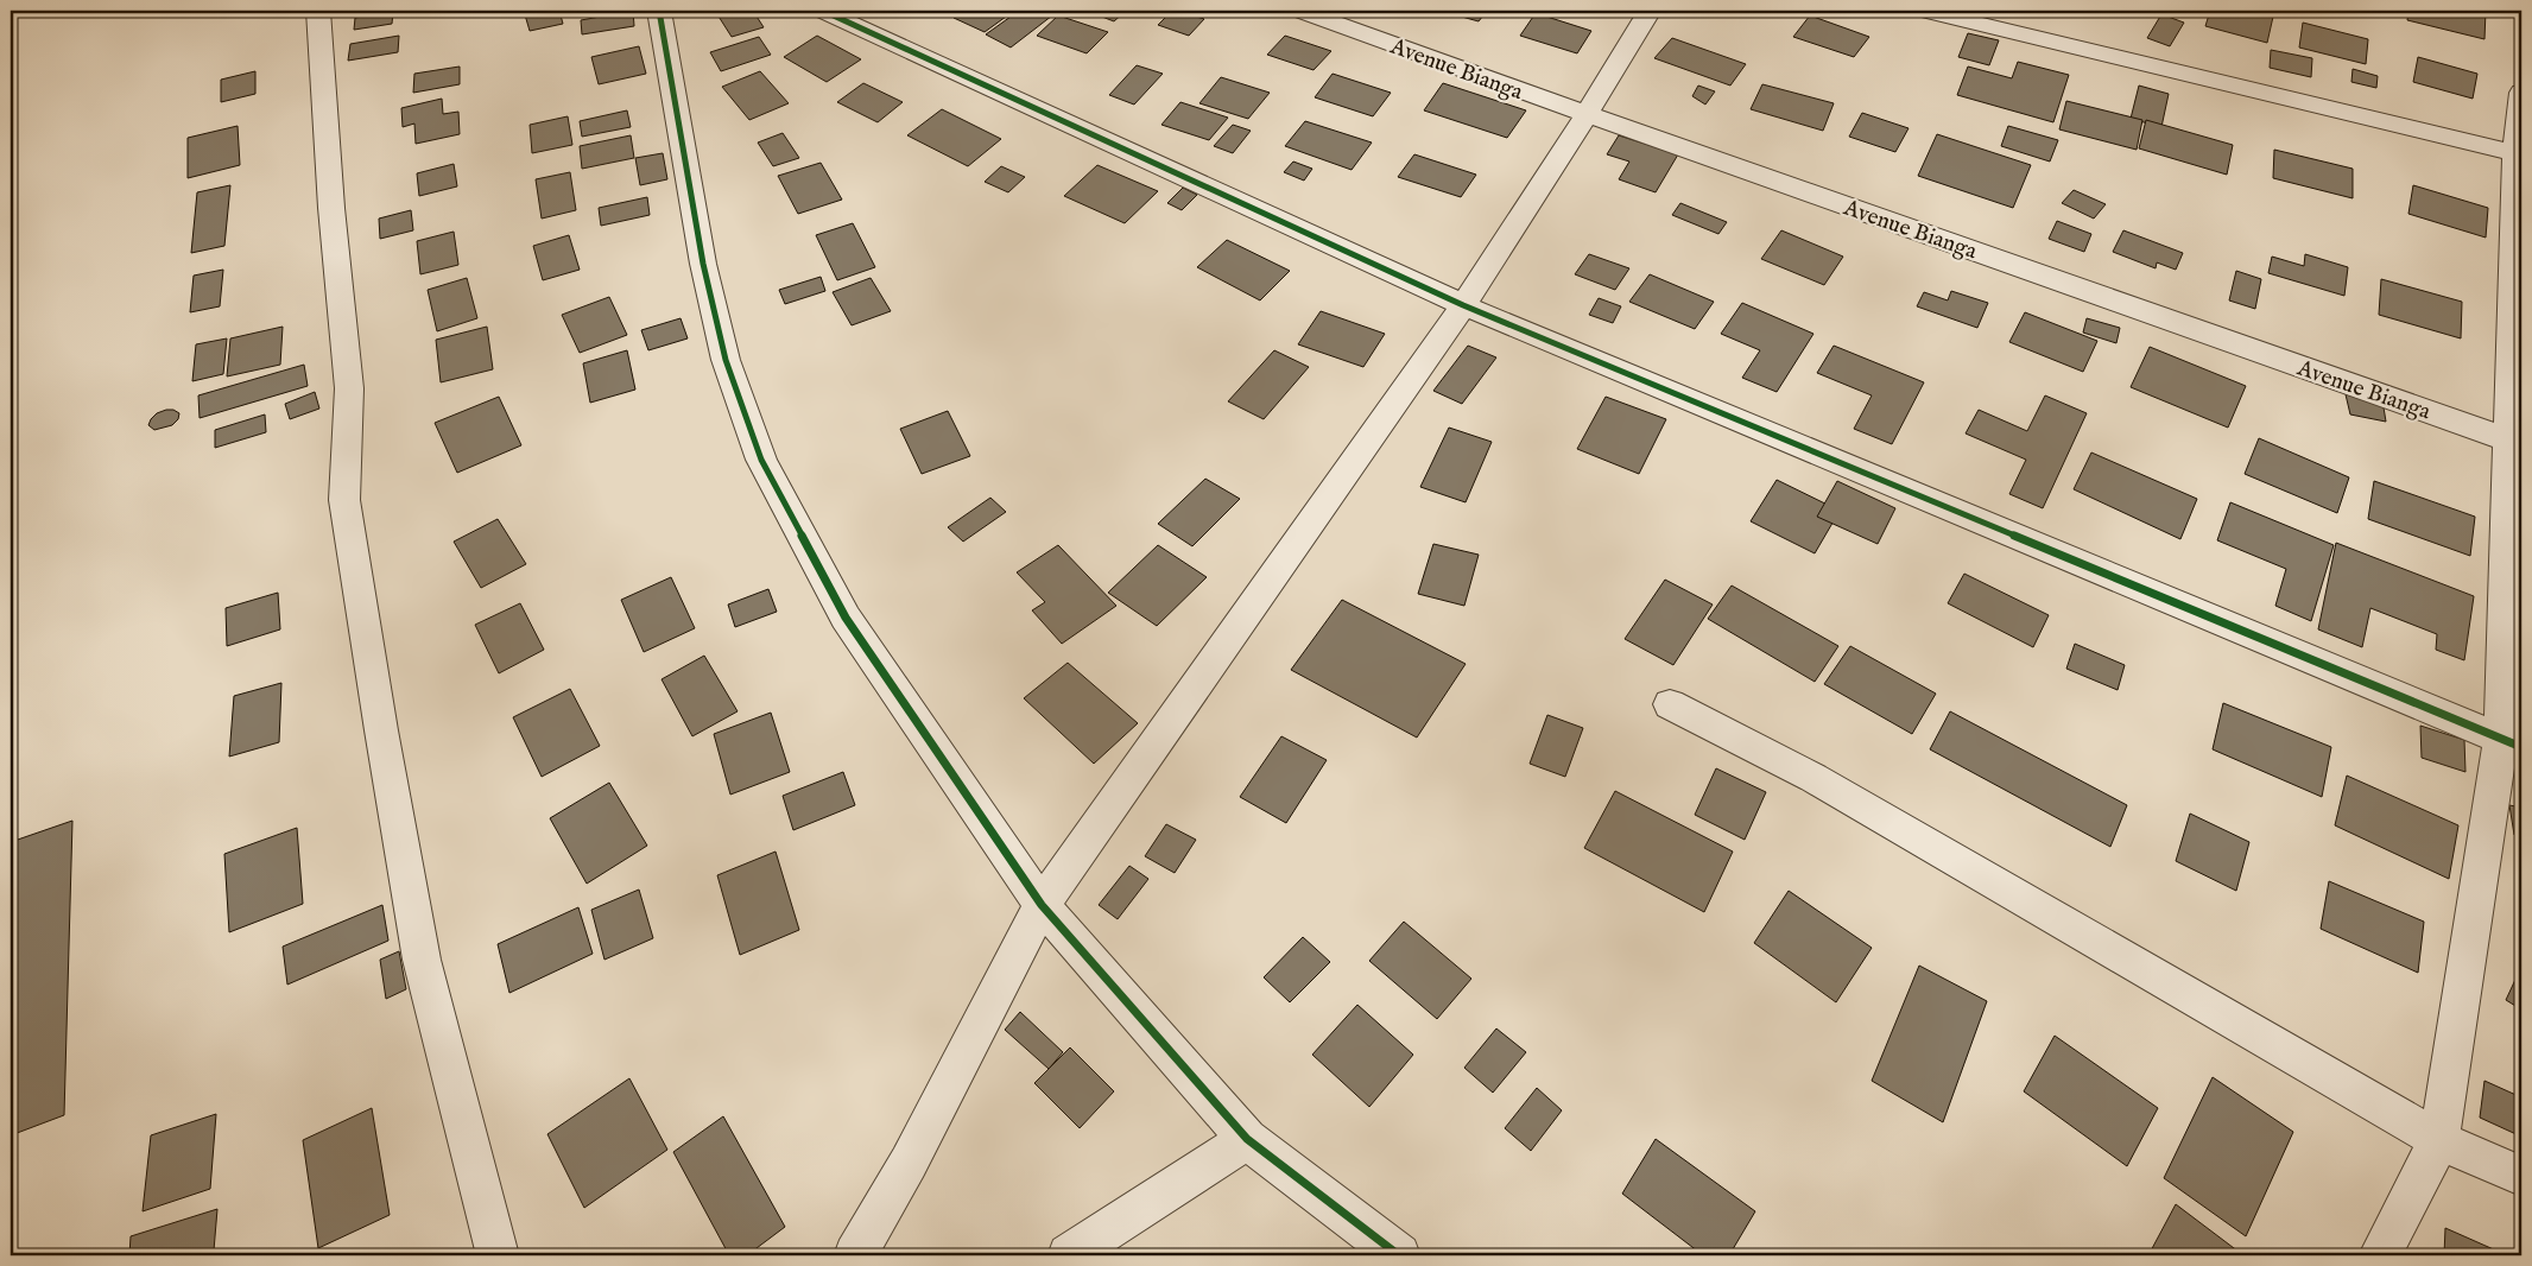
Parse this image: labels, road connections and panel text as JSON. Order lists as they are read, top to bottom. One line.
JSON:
{"streets":{"street":["Avenue Bianga"]}}
